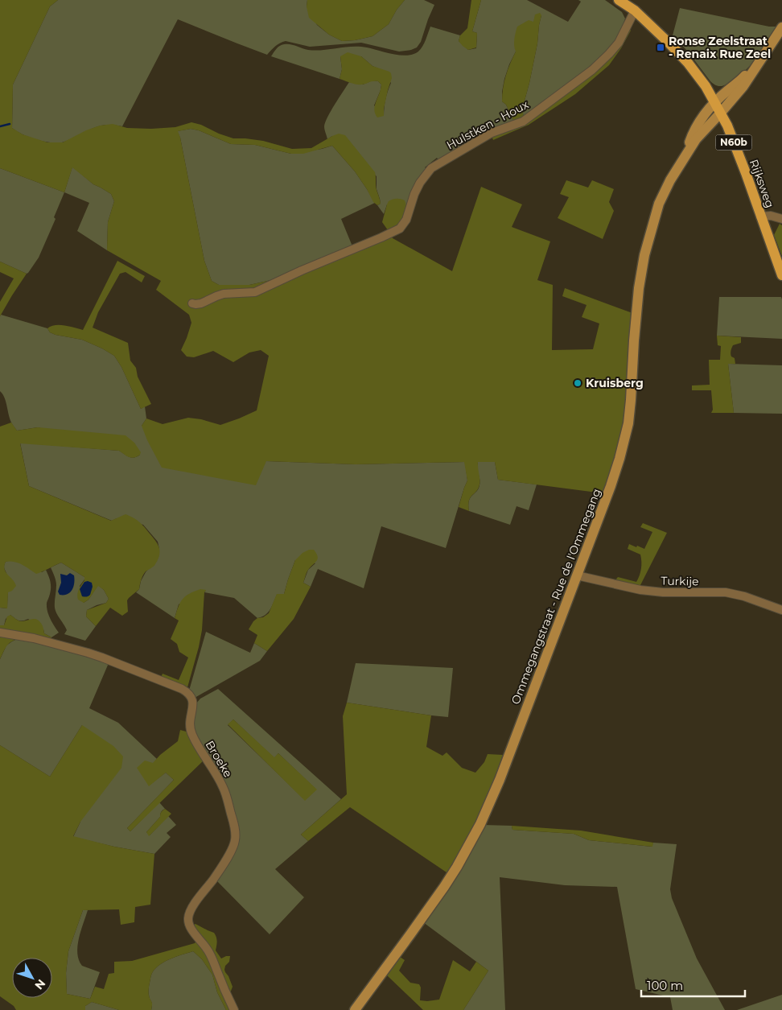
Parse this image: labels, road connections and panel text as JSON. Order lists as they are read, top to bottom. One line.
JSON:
{"streets":{"main road":["N60b","Rijksweg","Ommegangstraat - Rue de l'Ommegang"],"street":["Hulstken - Houx","Turkije","Broeke"]},"crossings":[["Hulstken - Houx","N60b"],["N60b","Rijksweg"],["N60b","Ommegangstraat - Rue de l'Ommegang"],["Rijksweg","Ommegangstraat - Rue de l'Ommegang"],["Turkije","Ommegangstraat - Rue de l'Ommegang"]],"places":{"transit":["Ronse Zeelstraat - Renaix Rue Zeel"],"other":["Kruisberg"]},"scale_bar":"100 m","north":"bottom right"}
